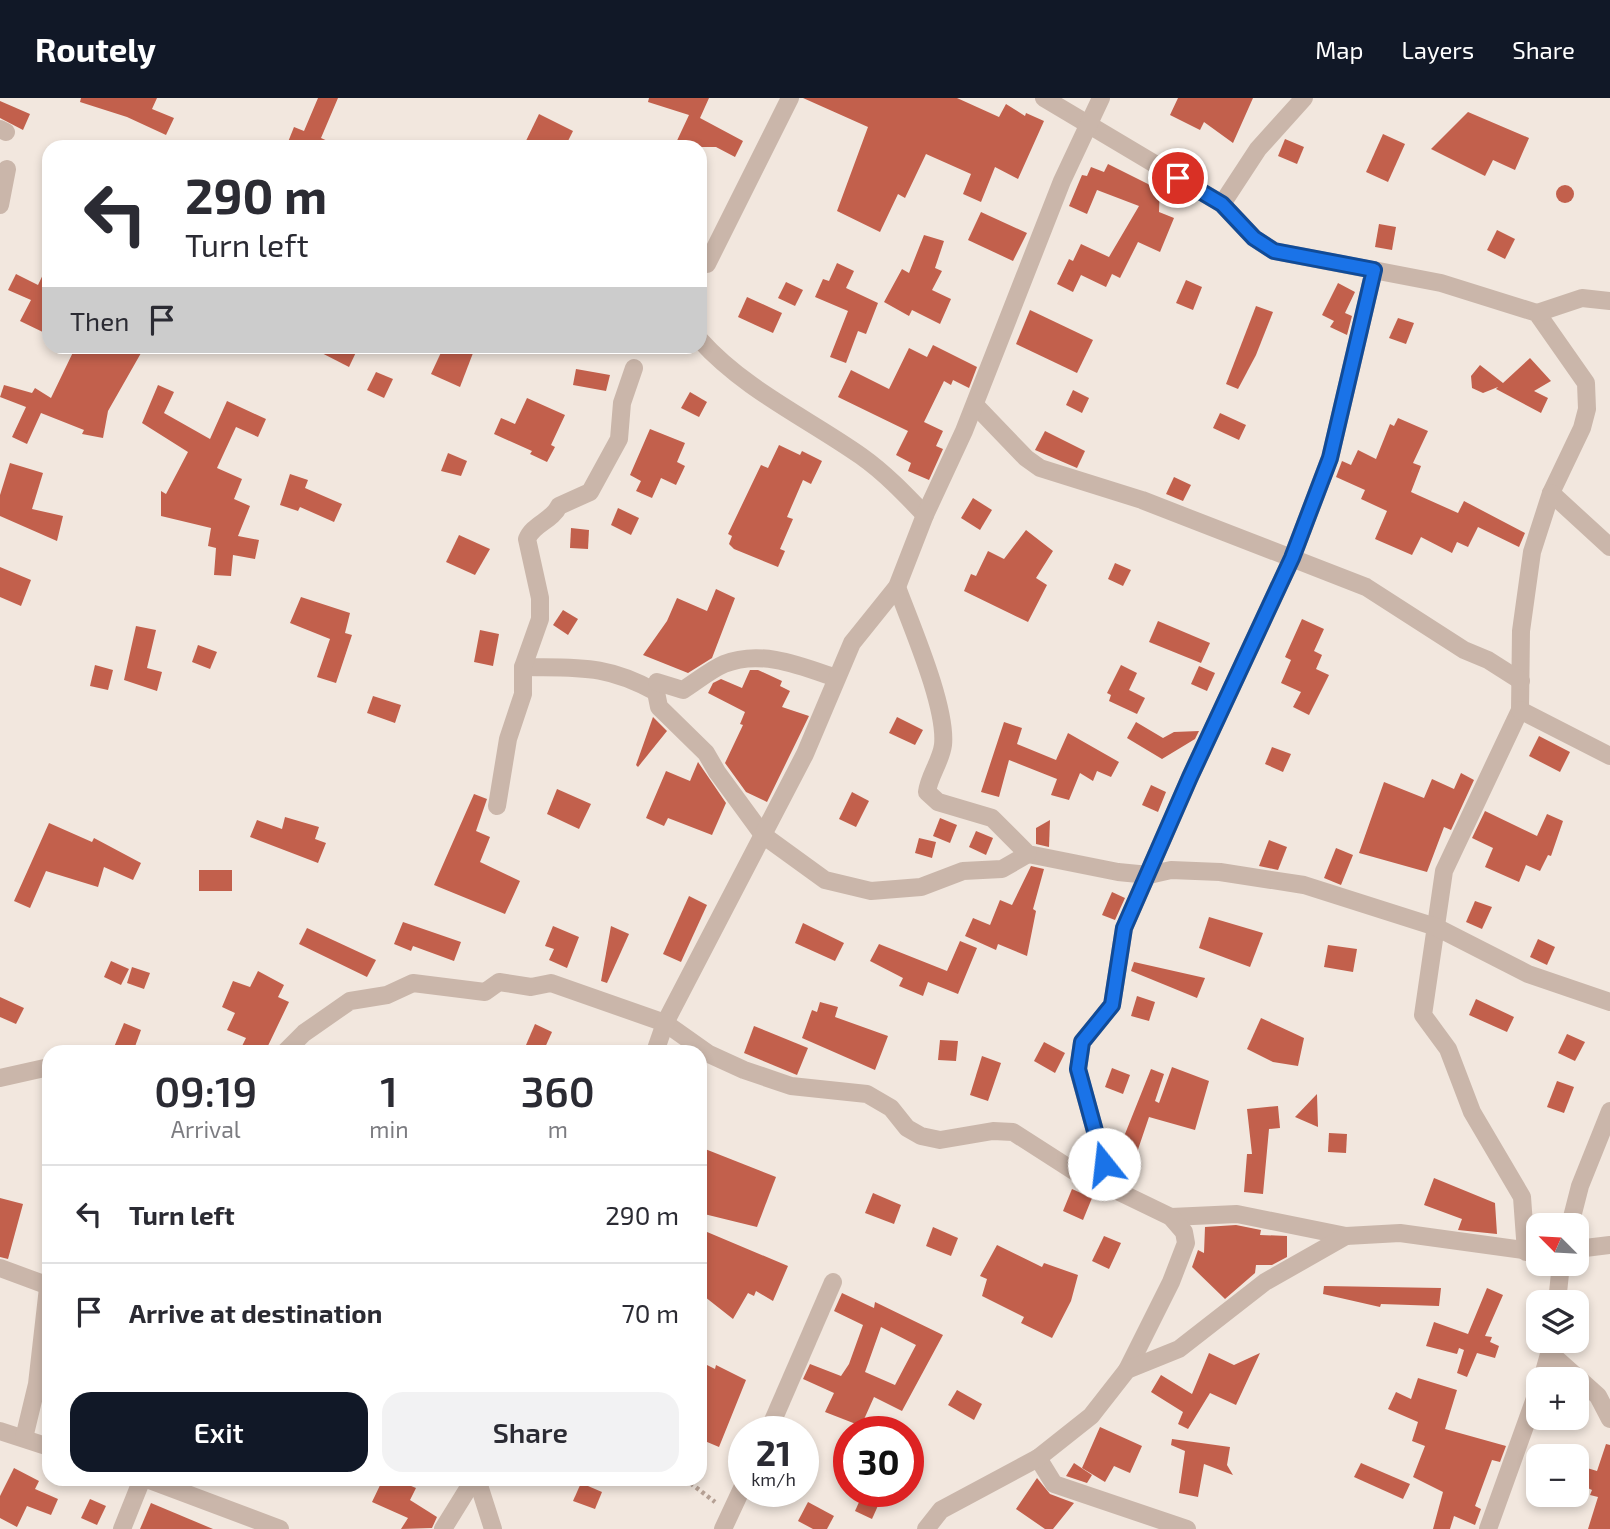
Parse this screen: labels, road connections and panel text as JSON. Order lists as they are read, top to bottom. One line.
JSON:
{"north":"top left","page":{"header":"Routely","nav":["Map","Layers","Share"],"turn":["290 m","Turn left"],"then":"Then","eta":["09:19","Arrival","1","min","360","m"],"list":[{"name":"Turn left","value":"290 m"},{"name":"Arrive at destination","value":"70 m"}],"map_buttons":["+","−"],"buttons":["Exit","Share"],"speed":"21 km/h","limit":"30"}}
